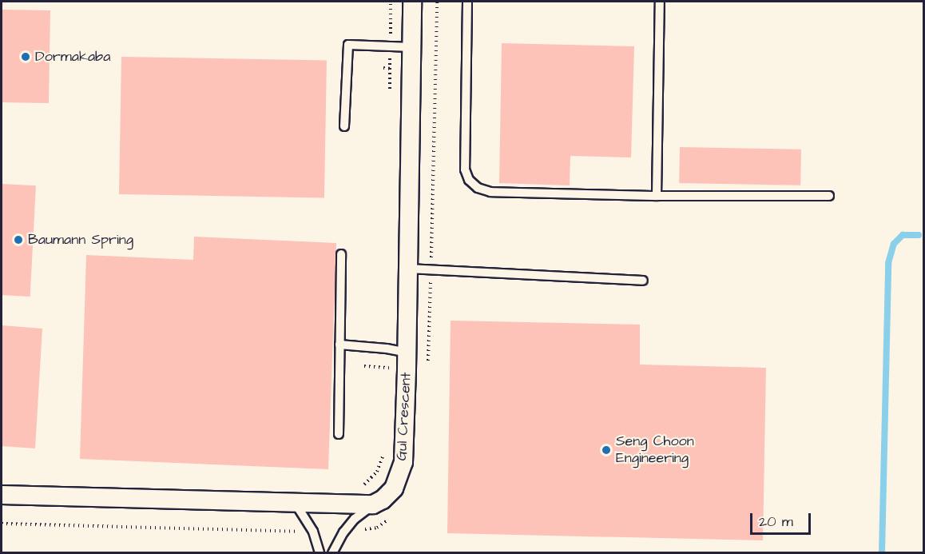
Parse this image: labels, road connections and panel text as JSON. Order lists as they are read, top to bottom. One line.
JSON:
{"streets":{"street":["Gul Crescent"]},"places":["Dormakaba","Baumann Spring","Seng Choon Engineering"],"scale_bar":"20 m"}
